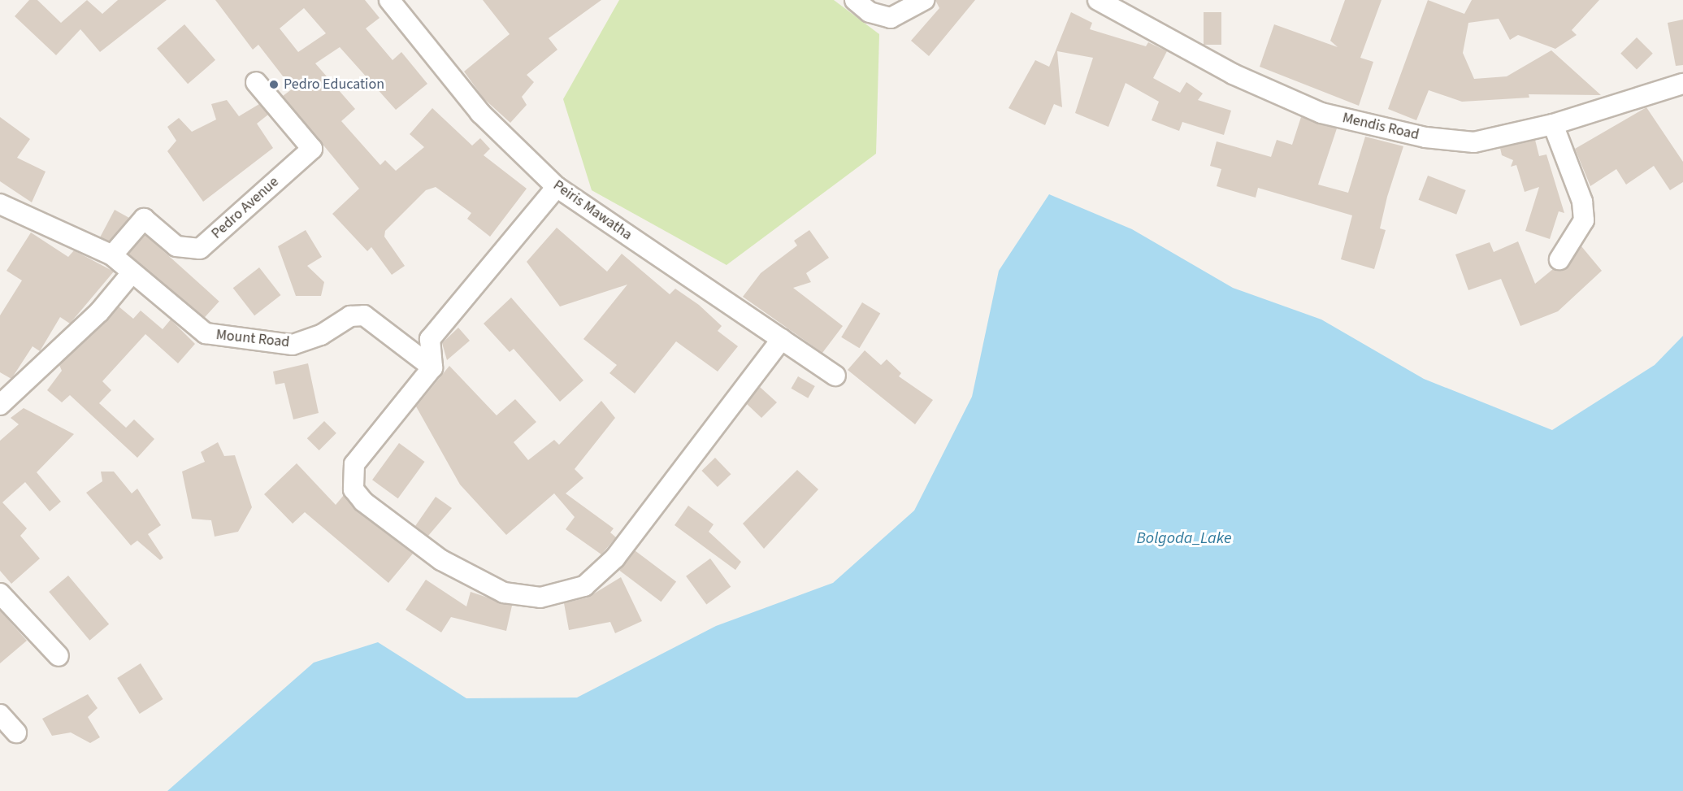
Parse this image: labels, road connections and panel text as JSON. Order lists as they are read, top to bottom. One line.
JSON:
{"streets":{"street":["Mendis Road","Pedro Avenue","Peiris Mawatha","Mount Road"]},"crossings":[["Pedro Avenue","Mount Road"]],"water":["Bolgoda_Lake"],"places":["Pedro Education"]}
